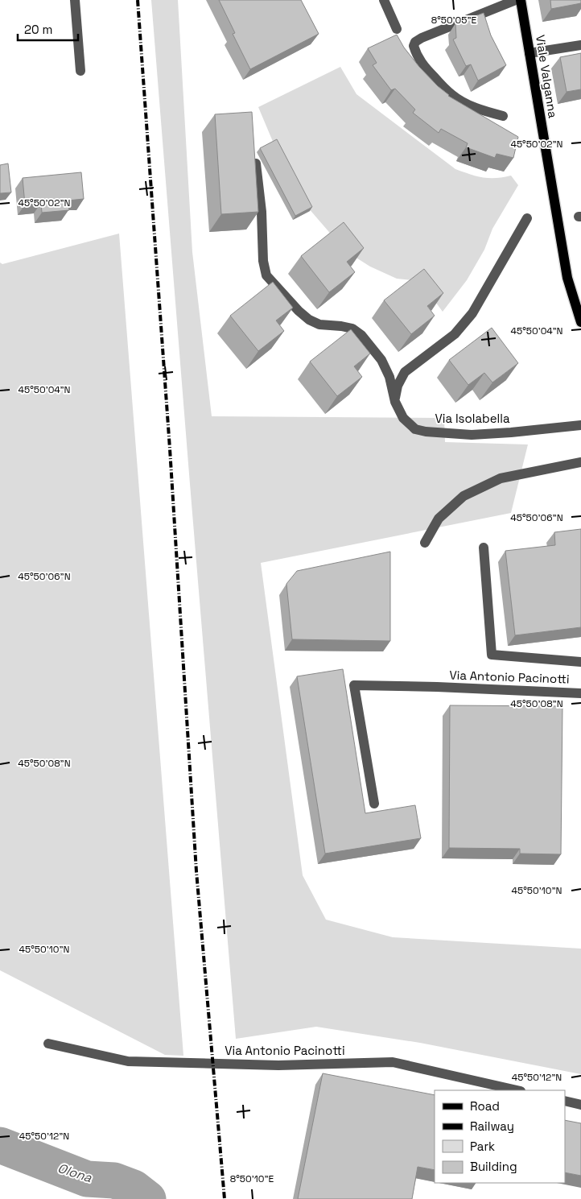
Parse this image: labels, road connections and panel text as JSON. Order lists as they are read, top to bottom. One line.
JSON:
{"streets":{"main road":["Viale Valganna"],"street":["Via Isolabella","Via Antonio Pacinotti"]},"water":["Olona"],"legend":["Road","Railway","Park","Building"],"scale_bar":"20 m","coordinates":["8°50'05\"E","45°50'02\"N","45°50'04\"N","45°50'06\"N","45°50'08\"N","45°50'10\"N","45°50'12\"N","8°50'10\"E"]}
